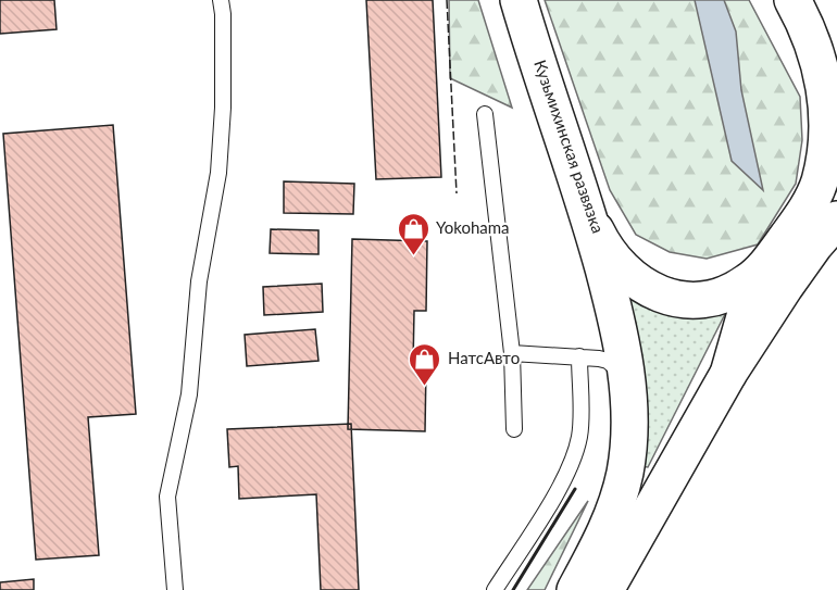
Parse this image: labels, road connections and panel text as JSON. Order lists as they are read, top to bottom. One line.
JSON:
{"streets":{"street":["Кузьмихинская развязка"]},"places":{"shop":["Yokohama","НатсАвто"]}}
